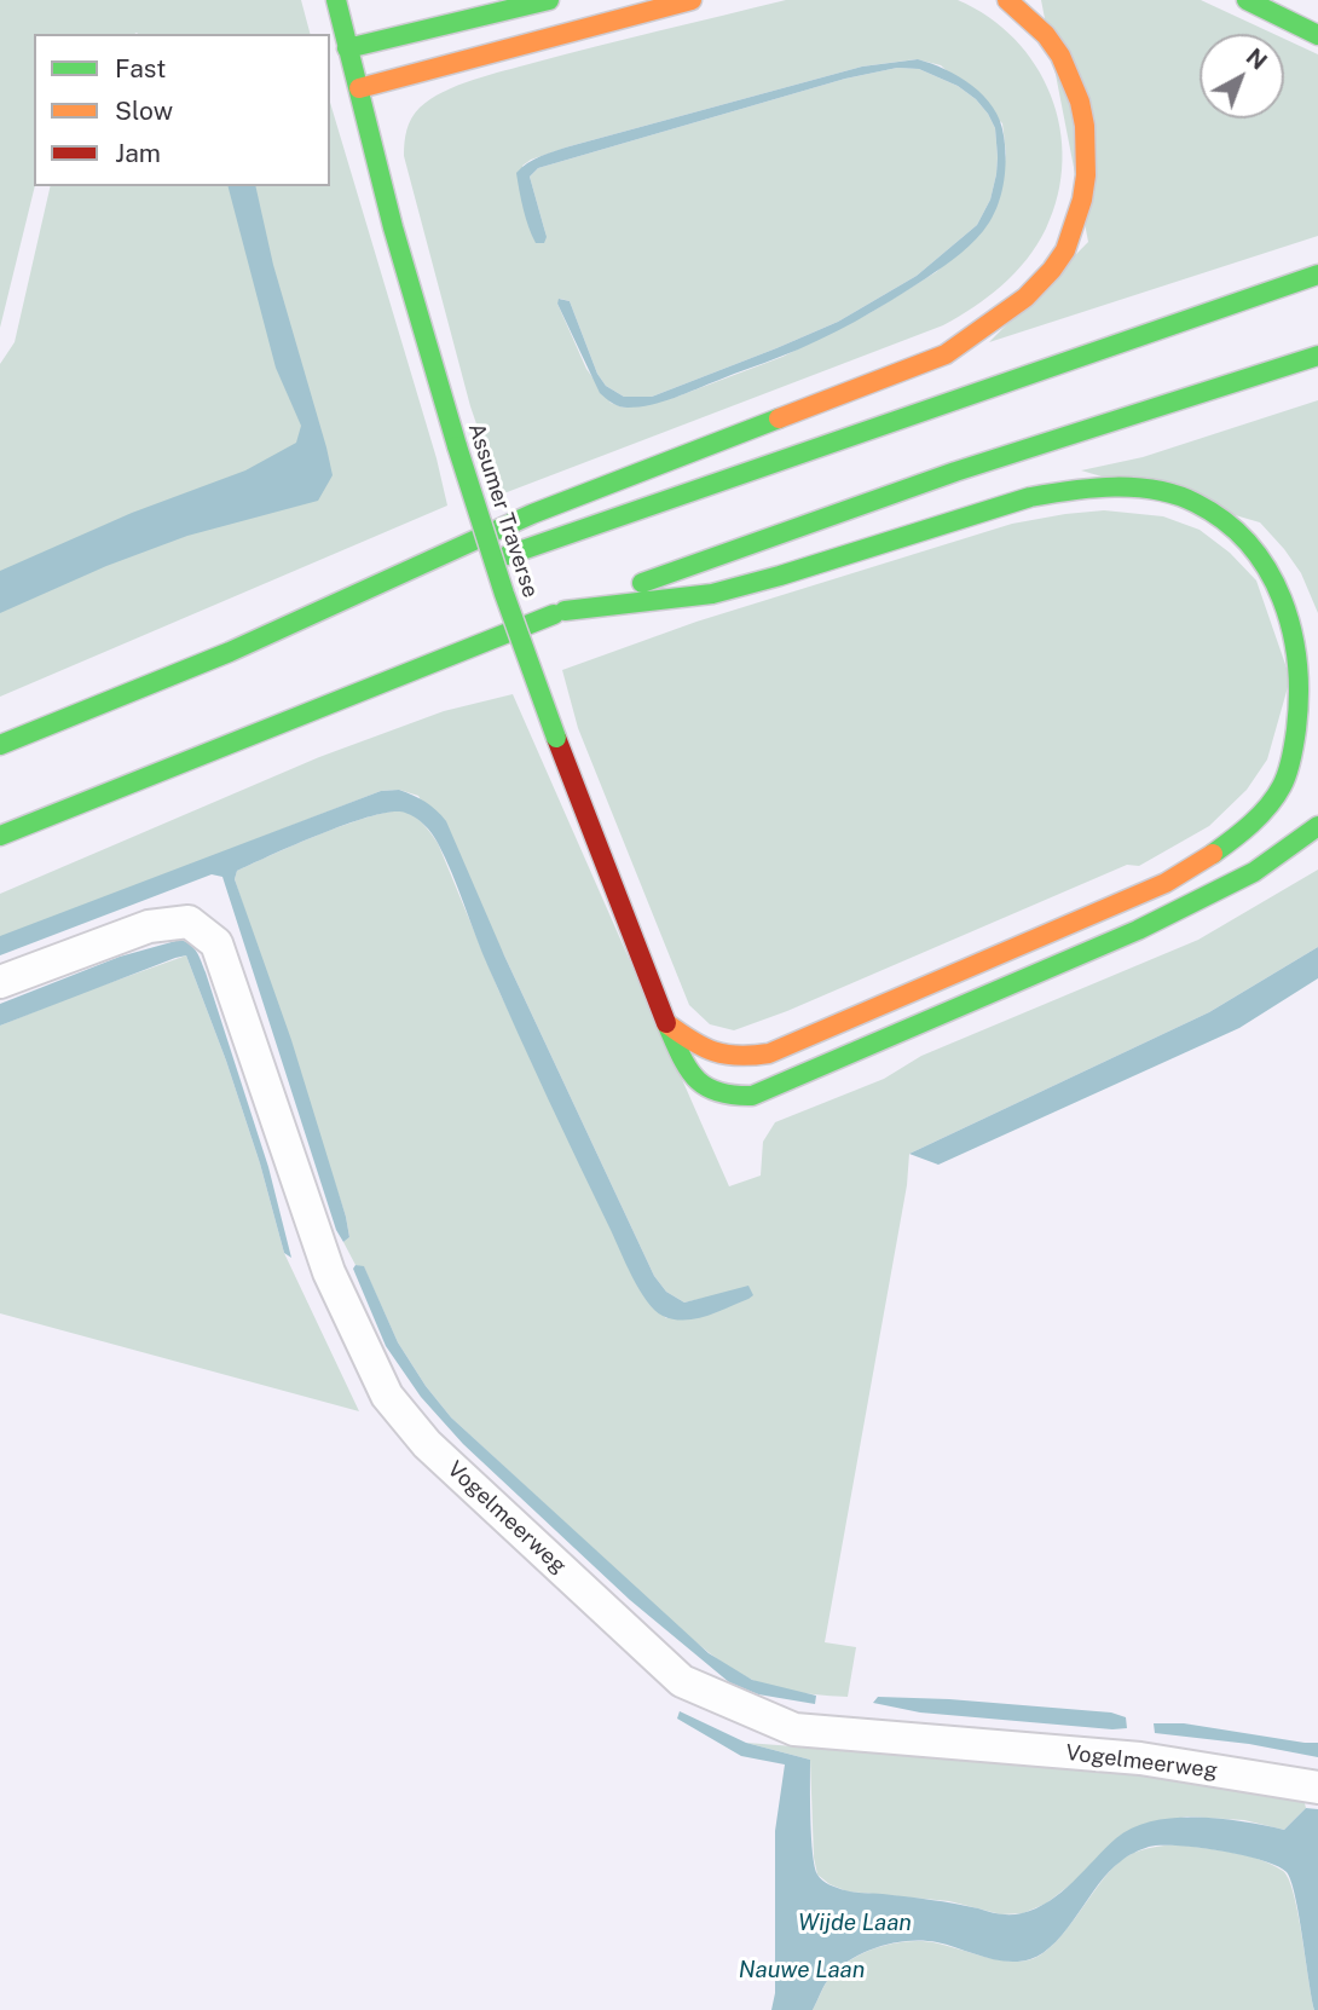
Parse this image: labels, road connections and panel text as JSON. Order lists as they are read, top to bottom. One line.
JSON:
{"streets":{"main road":["Assumer Traverse"],"street":["Vogelmeerweg"]},"water":["Wijde Laan","Nauwe Laan"],"legend":["Fast","Slow","Jam"],"north":"top right"}
